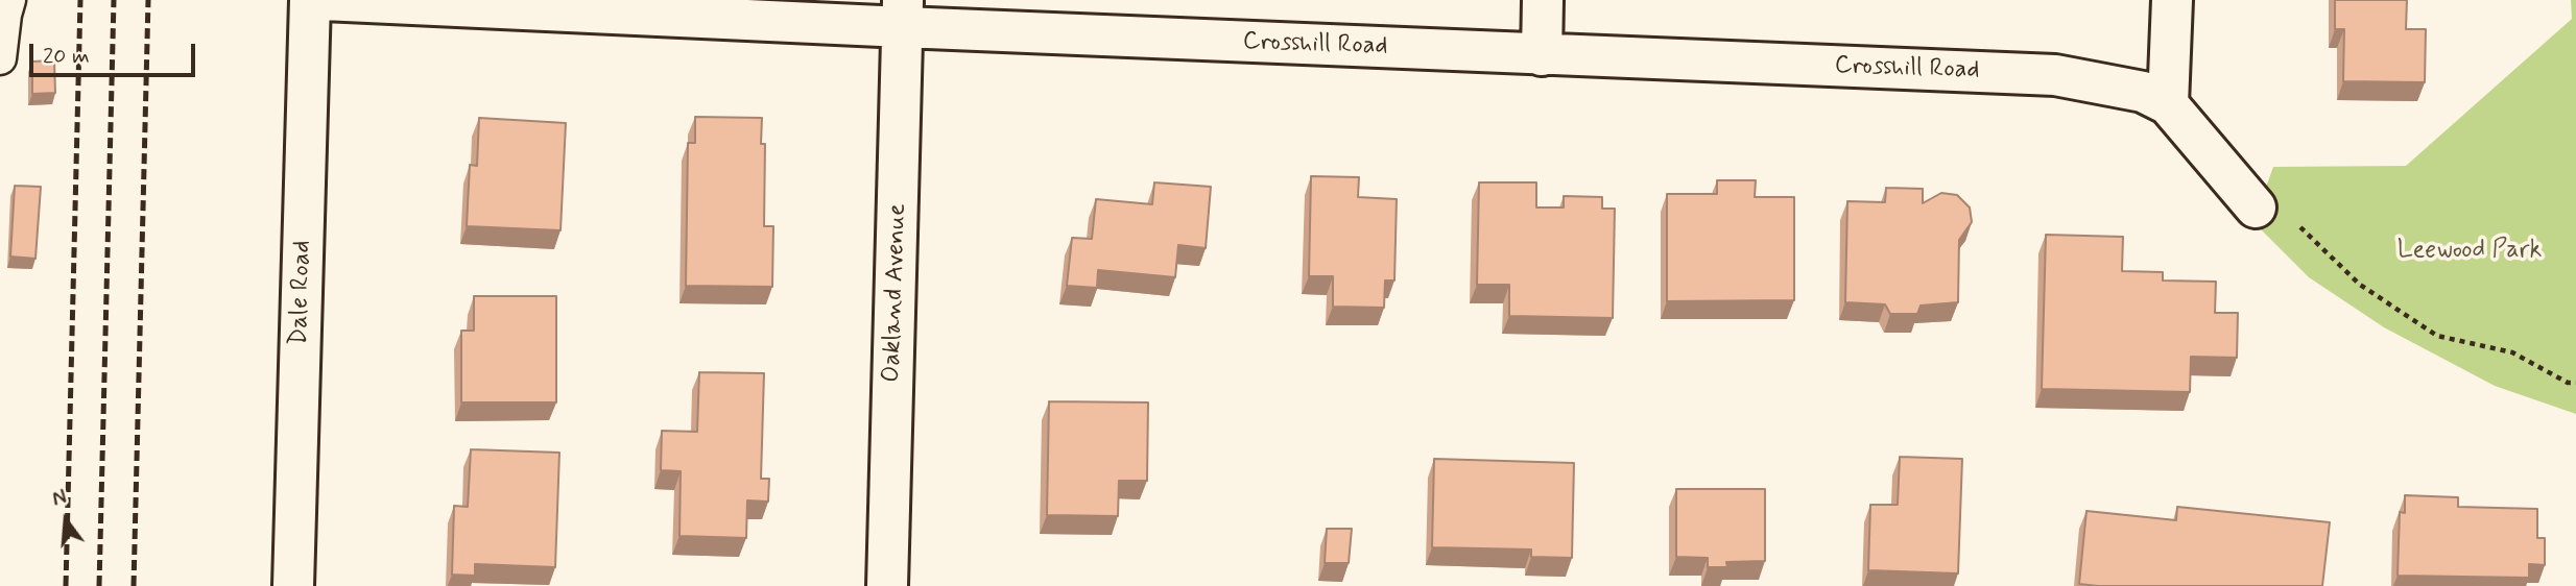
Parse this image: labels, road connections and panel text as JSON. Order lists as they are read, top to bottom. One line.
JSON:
{"streets":{"street":["Crosshill Road","Dale Road","Oakland Avenue"]},"crossings":[["Crosshill Road","Oakland Avenue"]],"parks":["Leewood Park"],"scale_bar":"20 m","north":"top"}
